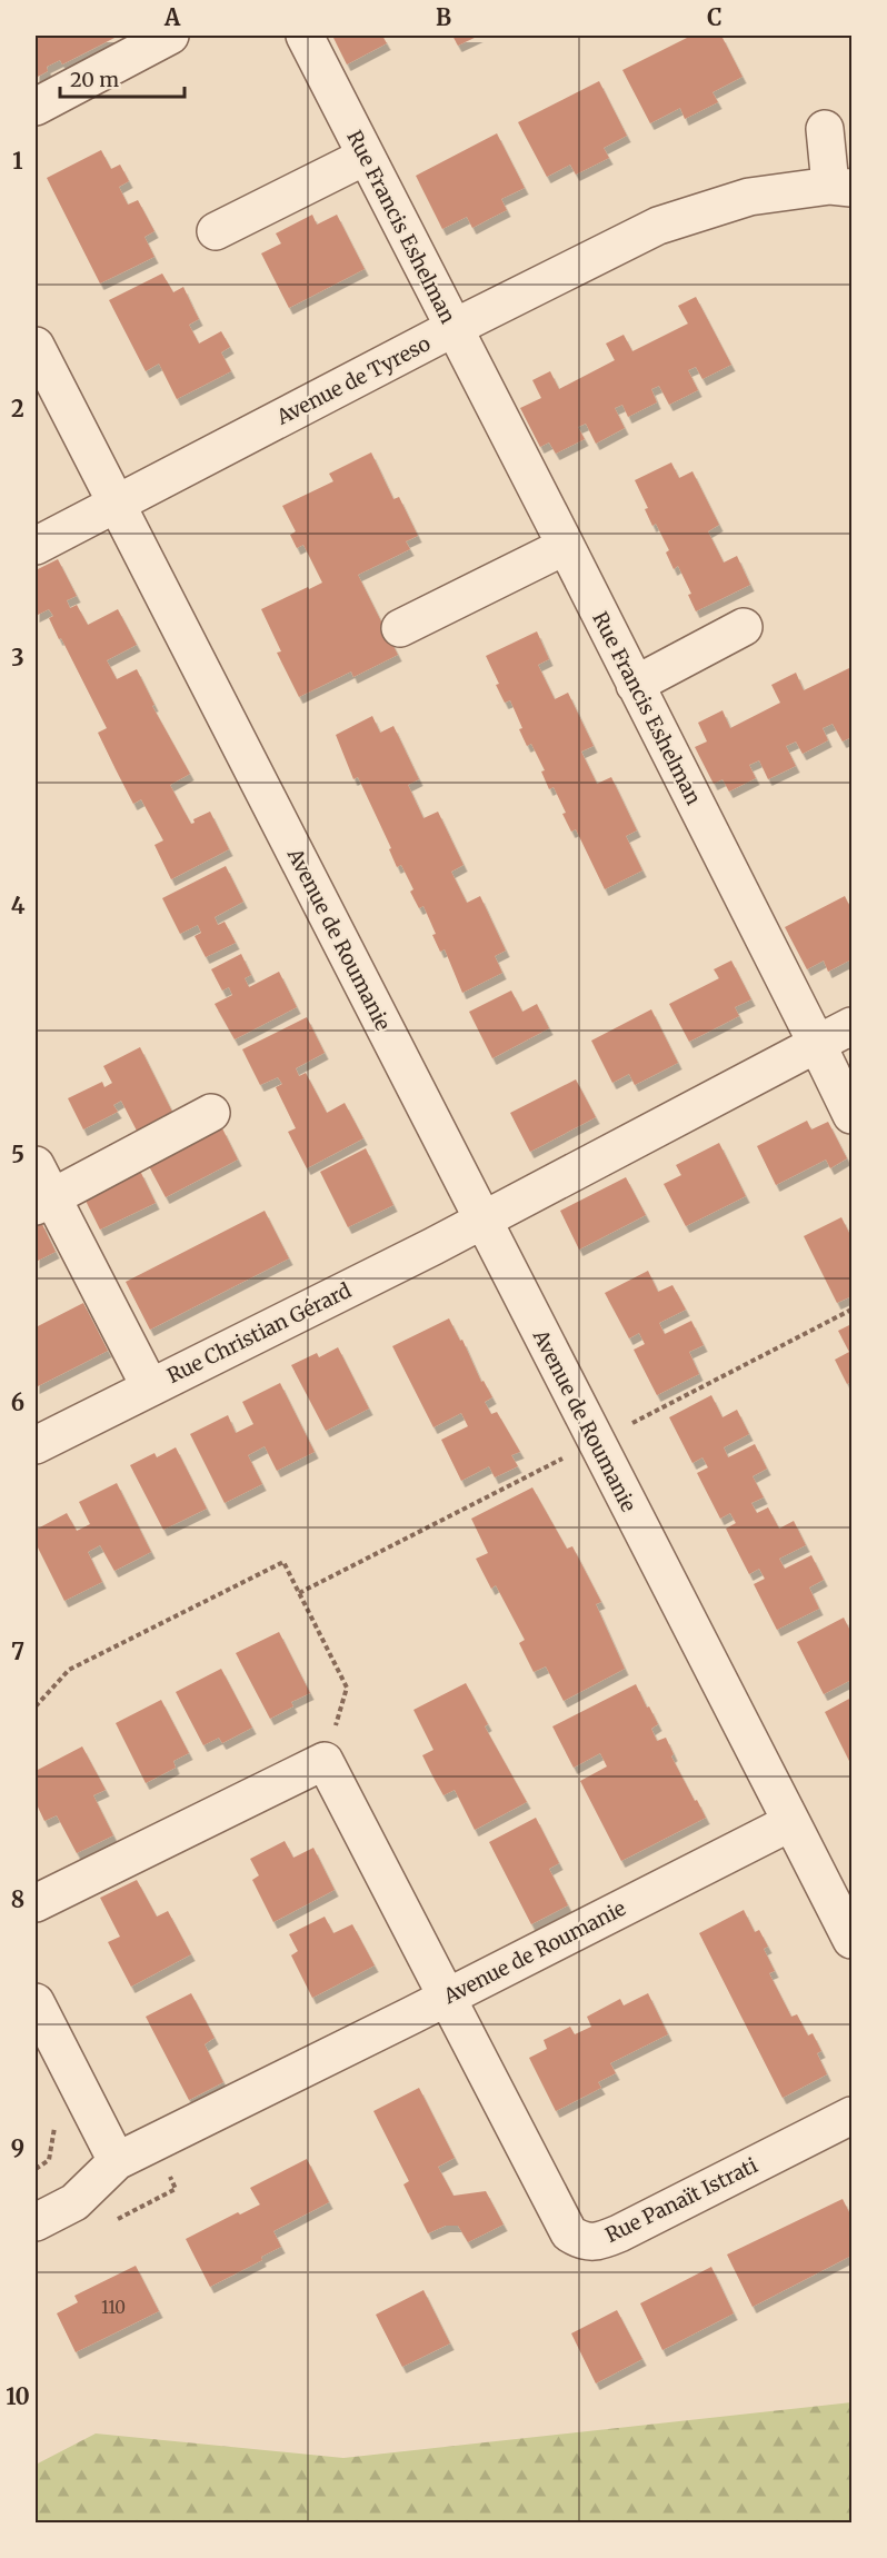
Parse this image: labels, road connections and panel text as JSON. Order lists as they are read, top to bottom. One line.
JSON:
{"streets":{"street":["Rue Francis Eshelman","Avenue de Tyreso","Avenue de Roumanie","Rue Christian Gérard","Rue Panaït Istrati"]},"crossings":[["Rue Francis Eshelman","Avenue de Tyreso"],["Avenue de Tyreso","Avenue de Roumanie"],["Avenue de Roumanie","Rue Christian Gérard"],["Avenue de Roumanie","Rue Panaït Istrati"]],"house_numbers":["110"],"scale_bar":"20 m","grid":{"columns":["A","B","C"],"rows":["1","2","3","4","5","6","7","8","9","10"]}}
